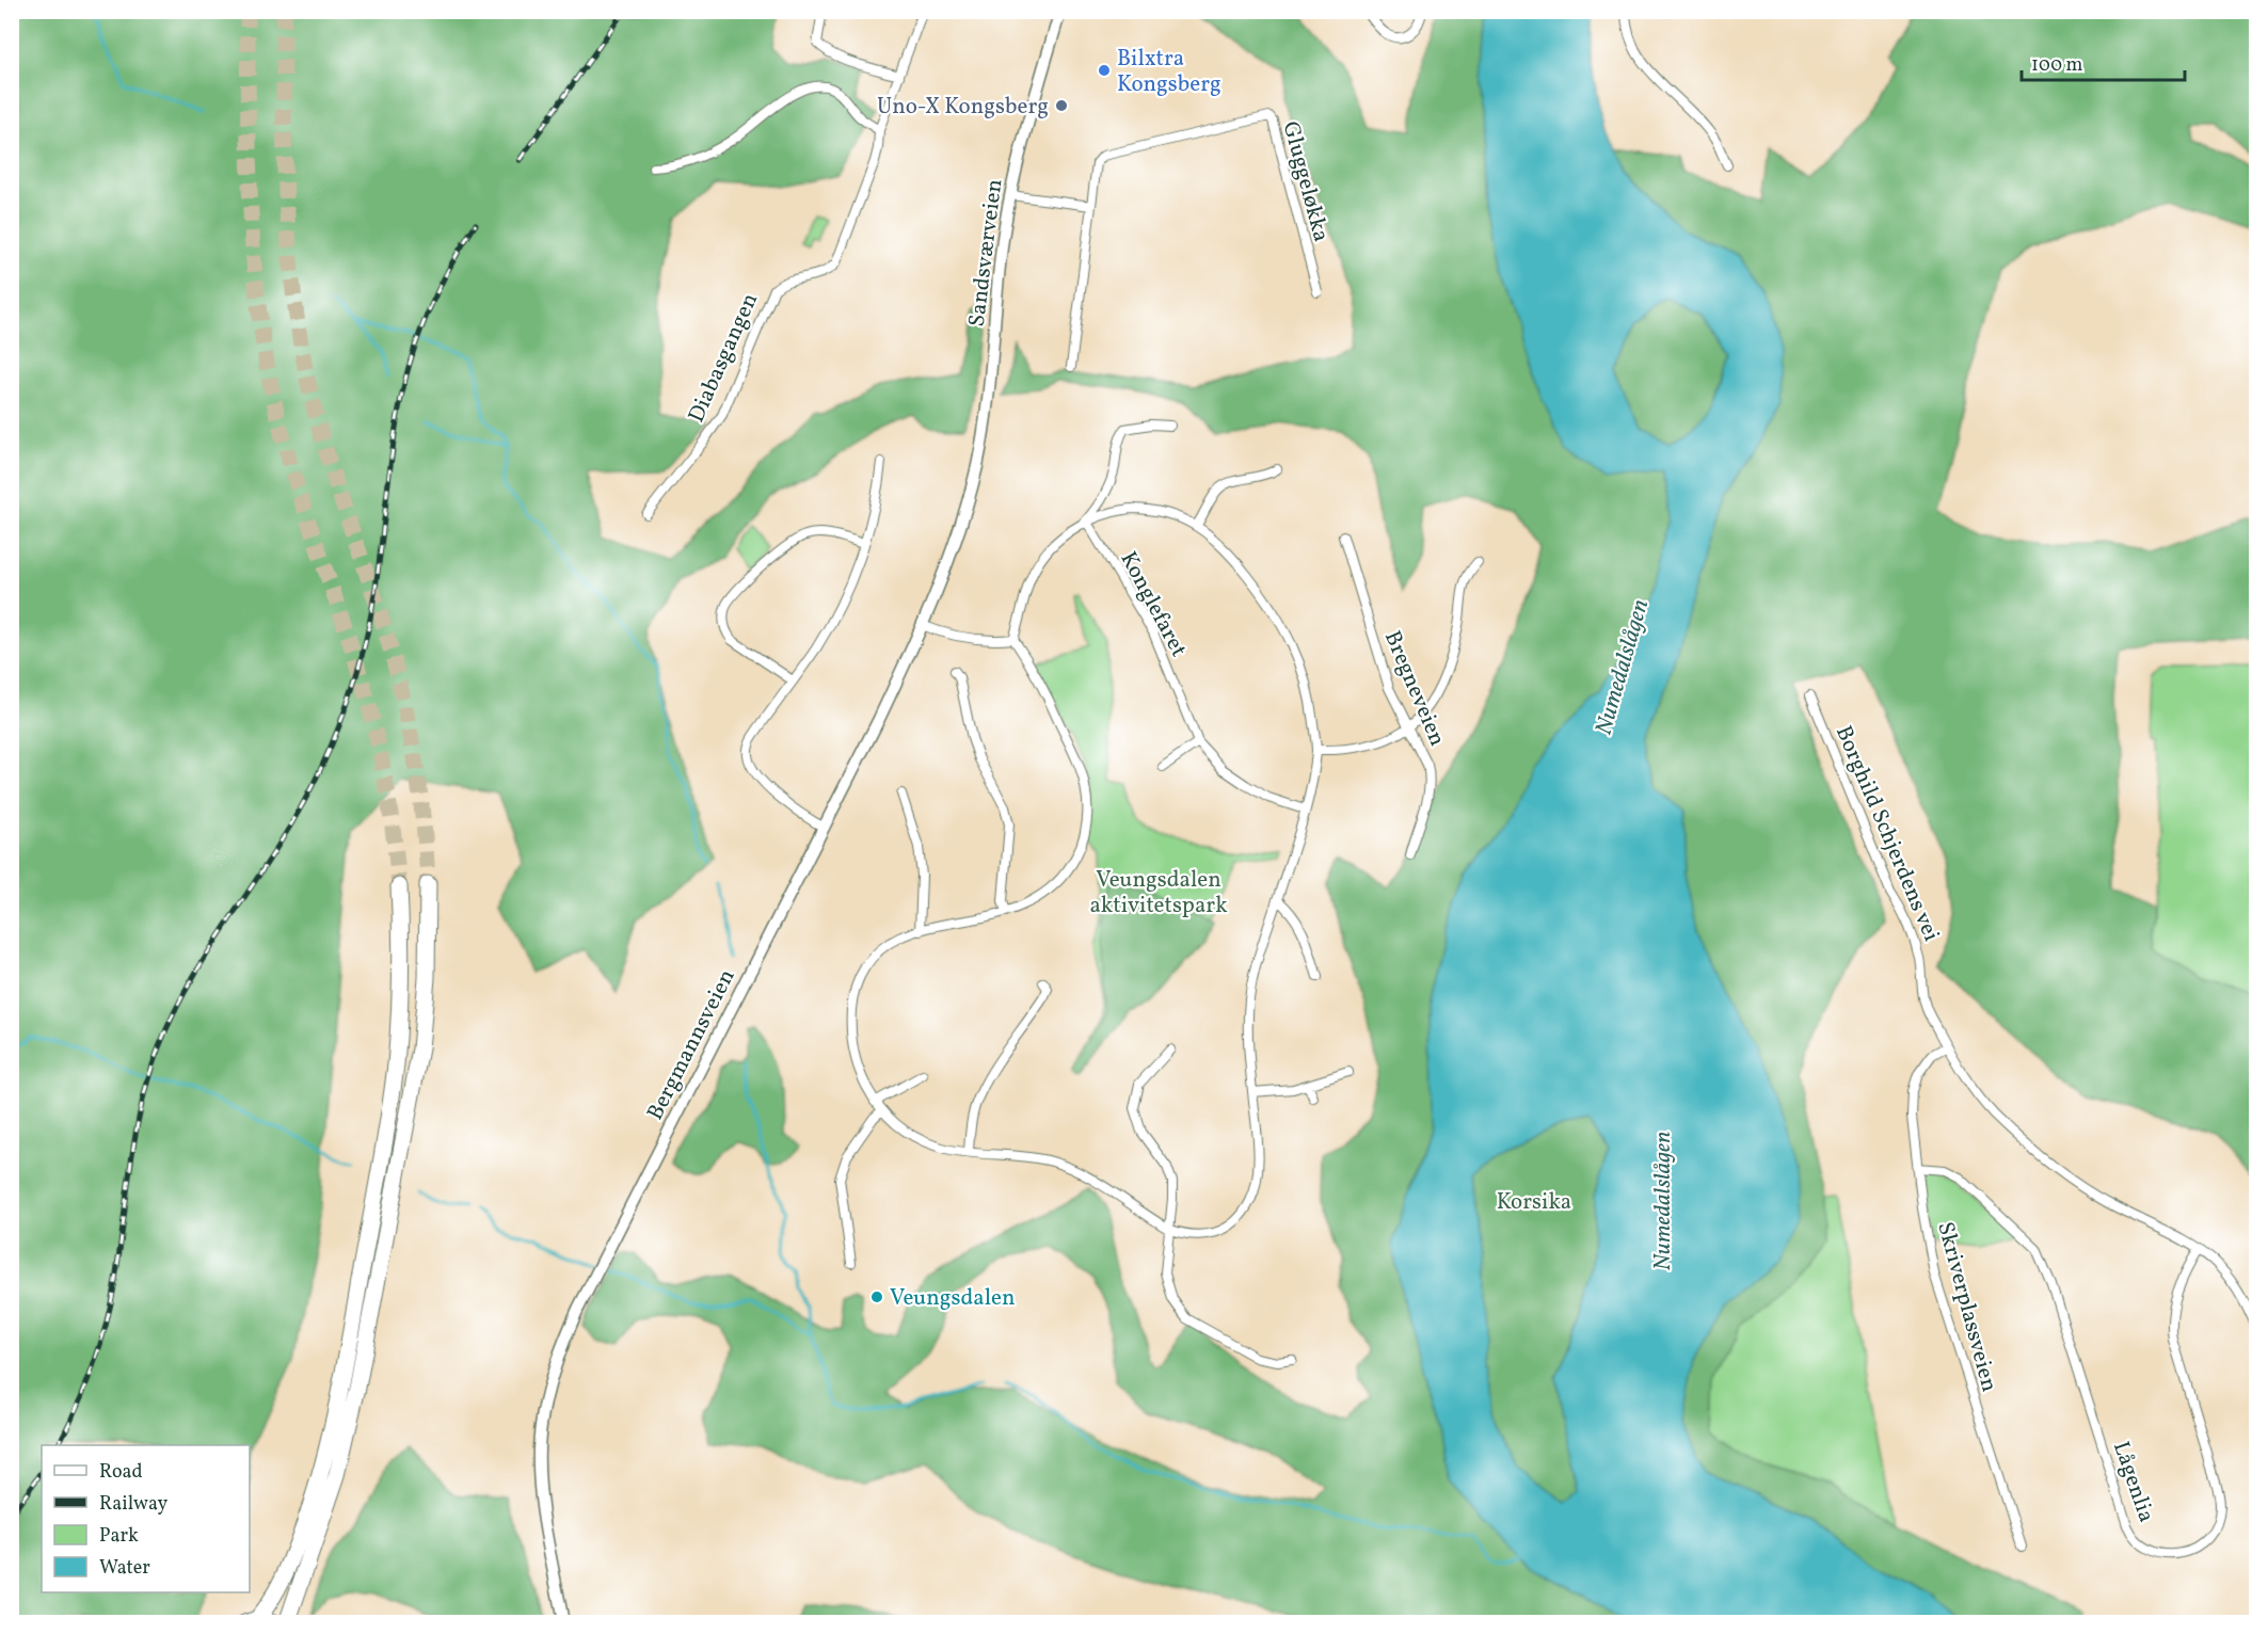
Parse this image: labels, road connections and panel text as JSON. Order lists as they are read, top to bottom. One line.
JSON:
{"streets":{"main road":["Sandsværveien","Bergmannsveien"],"street":["Gluggeløkka","Diabasgangen","Konglefaret","Bregneveien","Borghild Schjerdens vei","Skriverplassveien","Lågenlia"]},"crossings":[["Sandsværveien","Bergmannsveien"],["Borghild Schjerdens vei","Skriverplassveien"],["Borghild Schjerdens vei","Lågenlia"],["Skriverplassveien","Lågenlia"]],"water":["Numedalslågen"],"parks":["Veungsdalen aktivitetspark","Korsika"],"places":["Bilxtra Kongsberg","Uno-X Kongsberg","Veungsdalen"],"legend":["Road","Railway","Park","Water"],"scale_bar":"100 m"}
